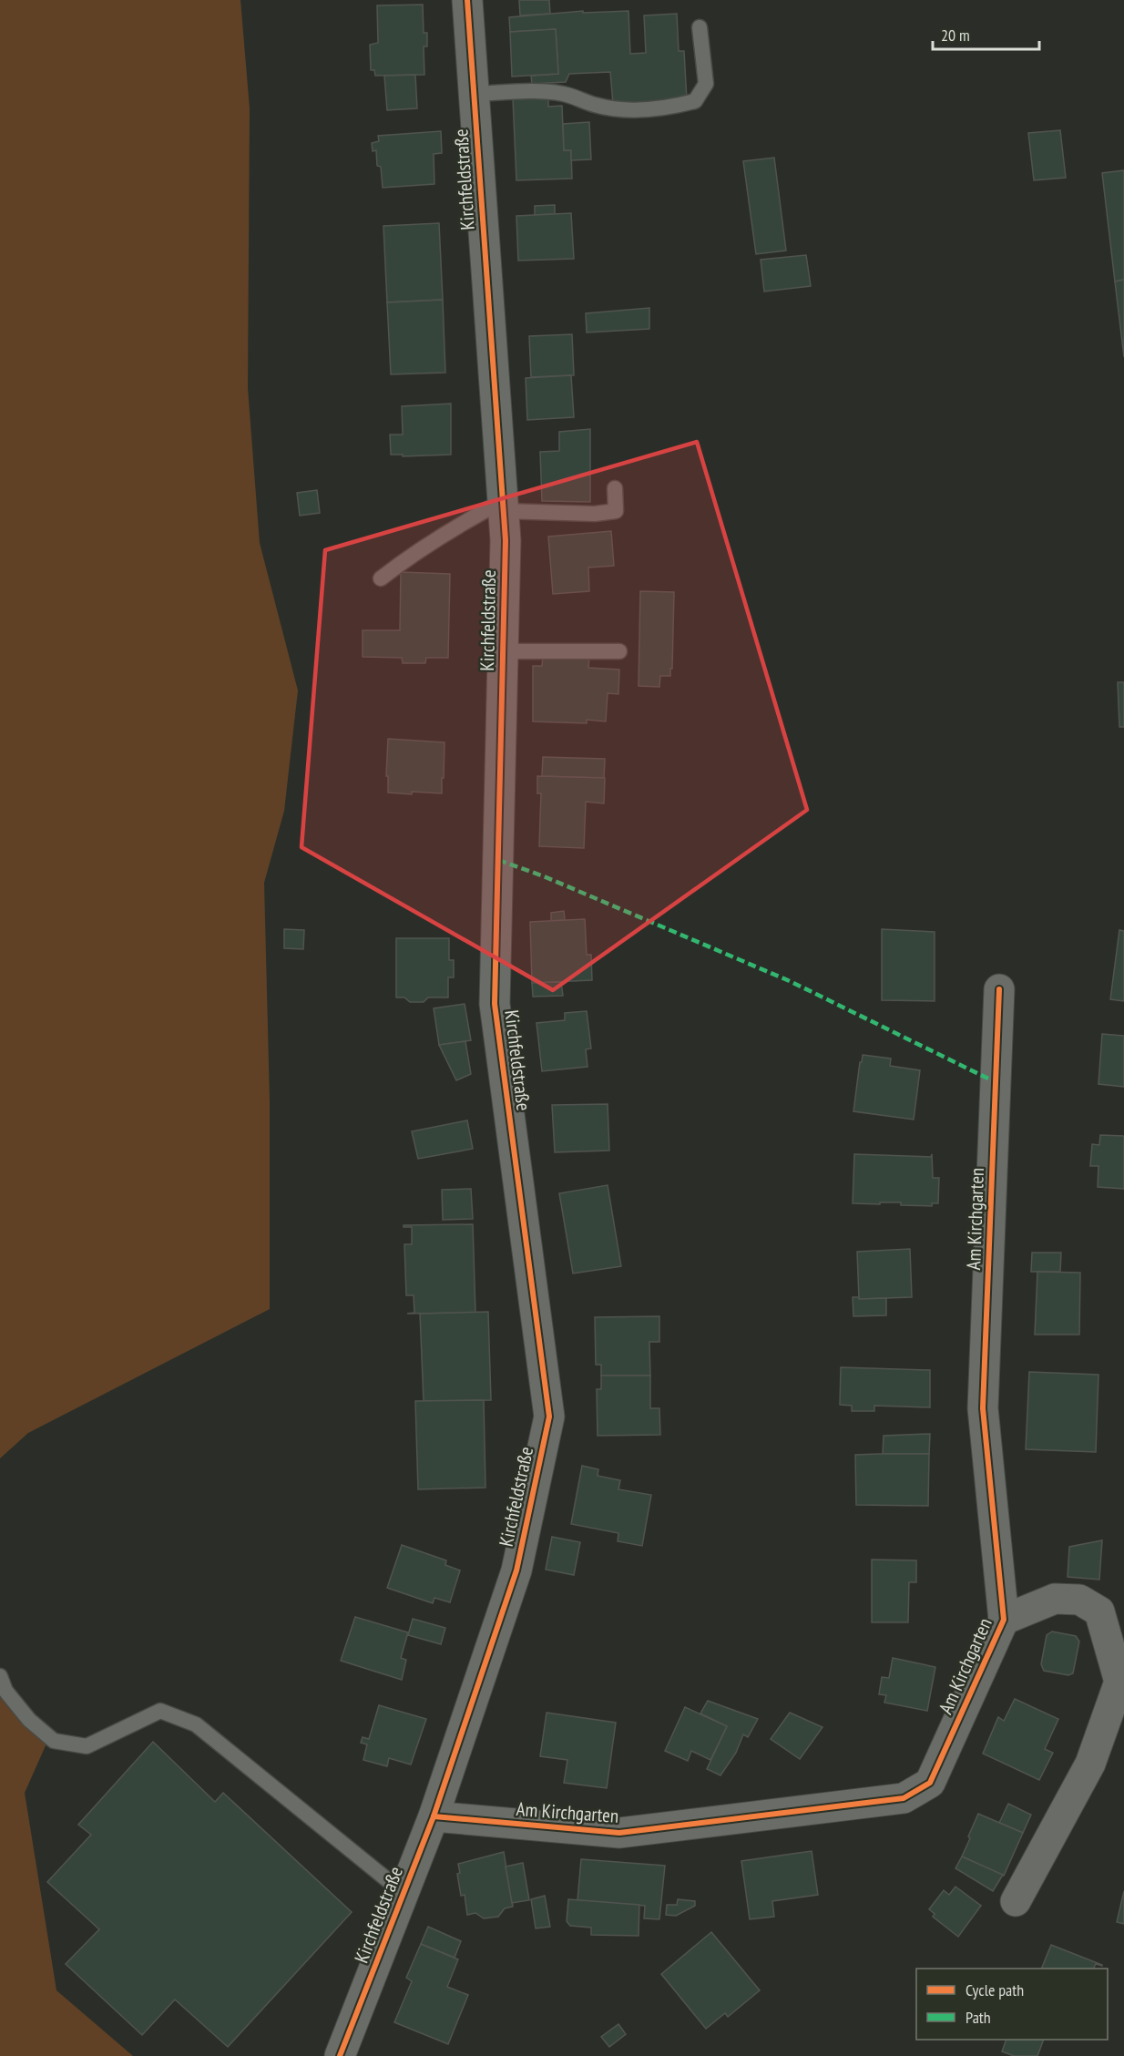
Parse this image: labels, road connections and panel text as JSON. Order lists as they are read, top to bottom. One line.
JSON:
{"streets":{"street":["Kirchfeldstraße","Am Kirchgarten"]},"crossings":[["Kirchfeldstraße","Am Kirchgarten"]],"legend":["Cycle path","Path"],"scale_bar":"20 m"}
